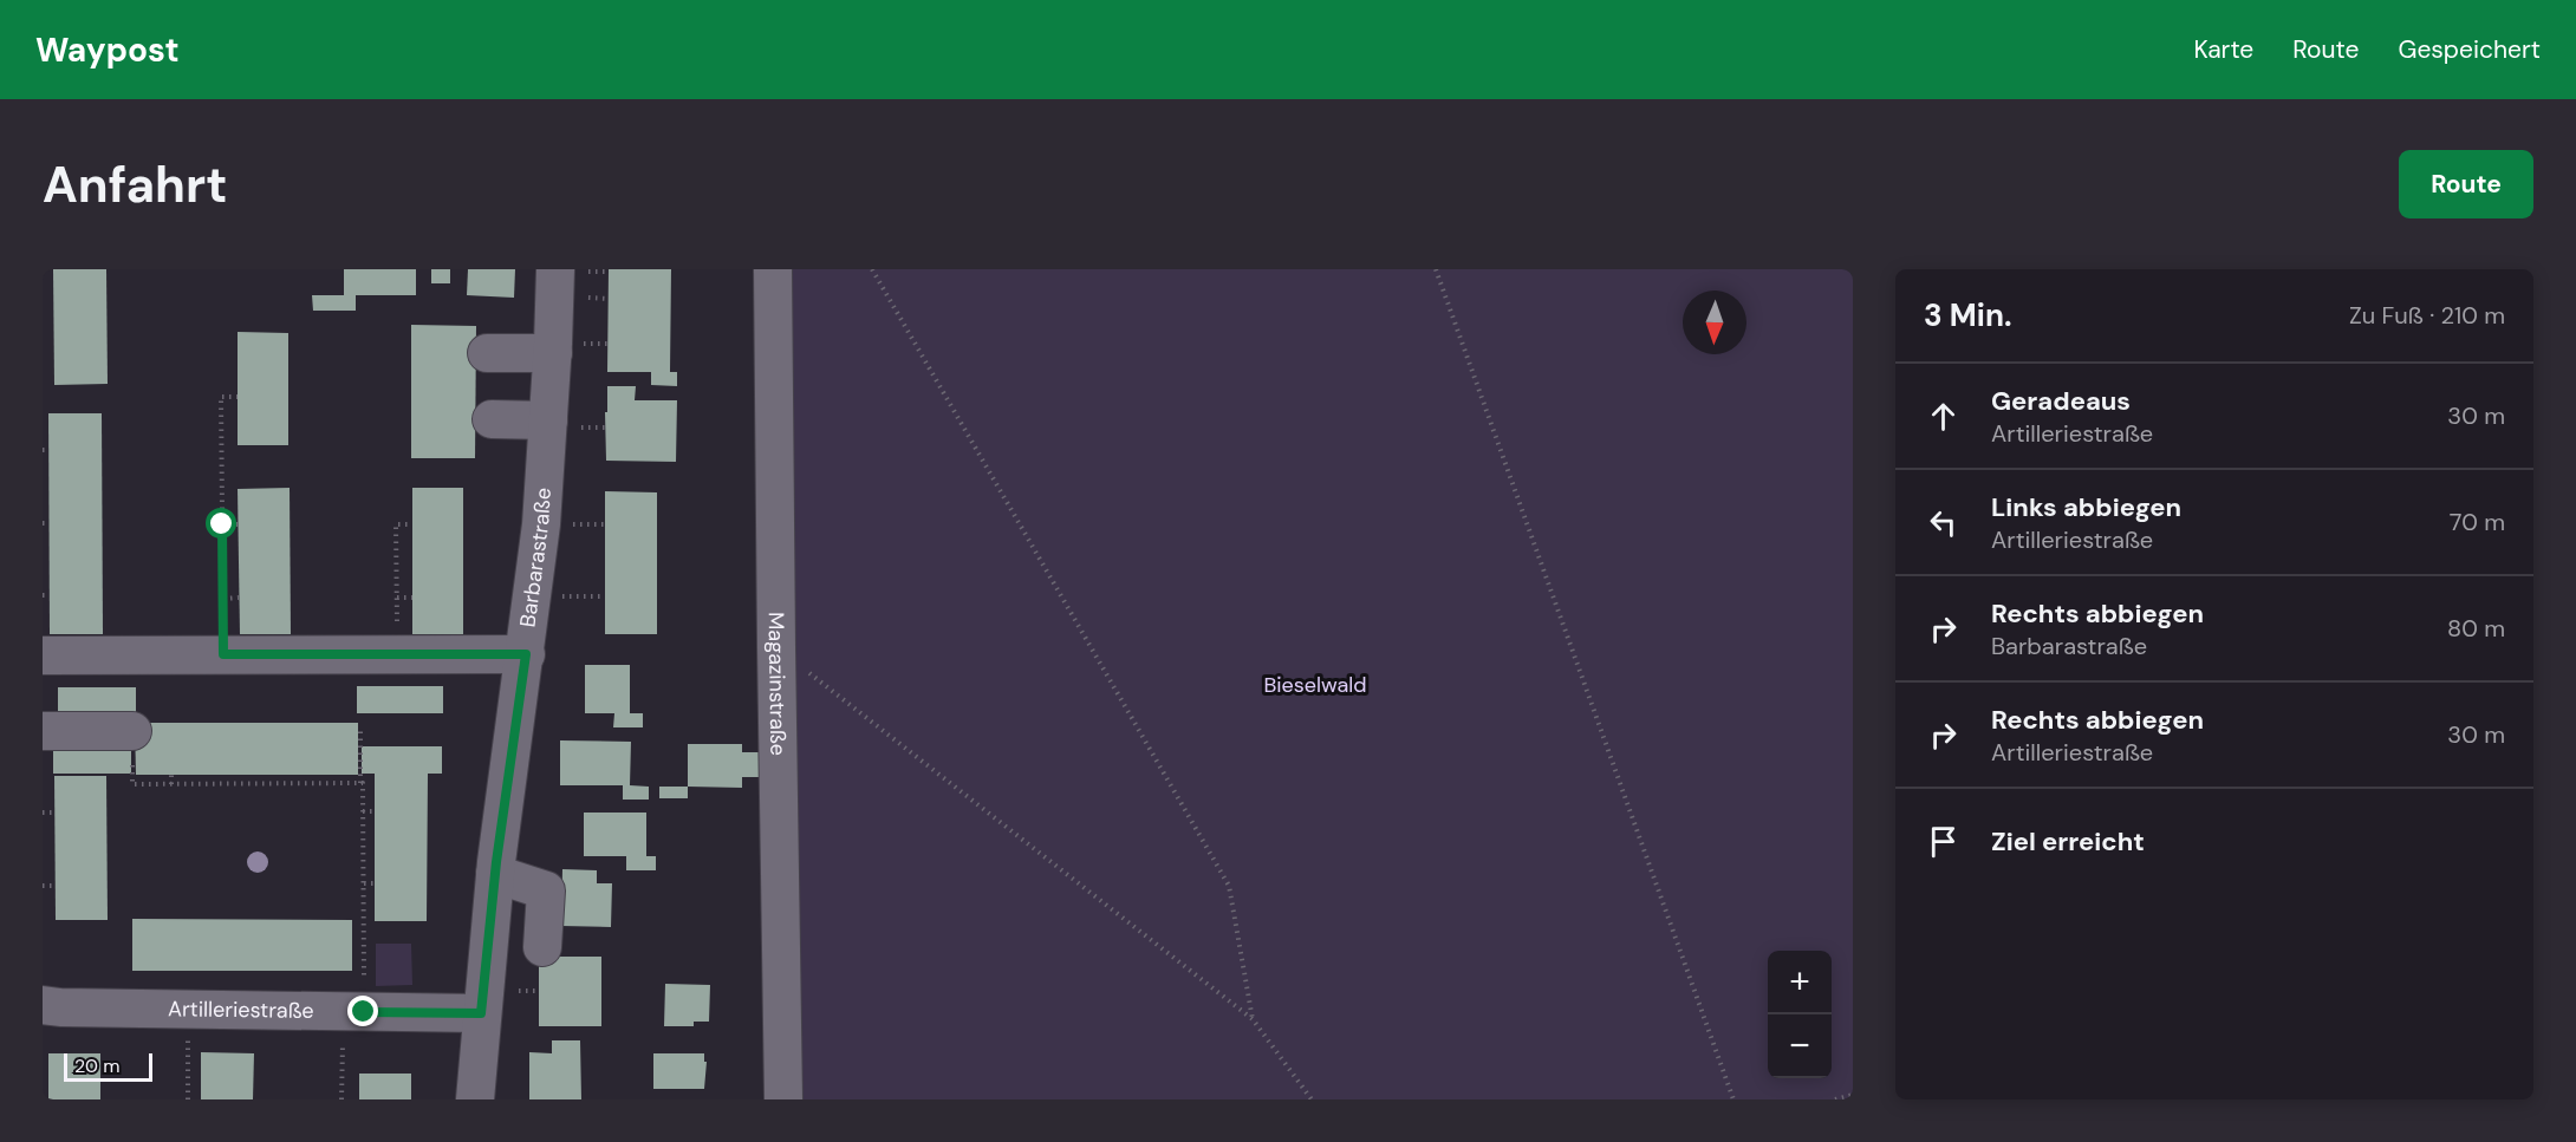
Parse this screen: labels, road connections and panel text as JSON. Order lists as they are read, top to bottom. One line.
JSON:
{"streets":{"street":["Barbarastraße","Magazinstraße","Artilleriestraße"]},"crossings":[["Barbarastraße","Artilleriestraße"]],"parks":["Bieselwald"],"scale_bar":"20 m","north":"bottom","page":{"header":"Waypost","nav":["Karte","Route","Gespeichert"],"buttons":"Route","title":"Anfahrt","heading":["3 Min.","Zu Fuß · 210 m"],"list":[["Geradeaus","Artilleriestraße","30 m"],["Links abbiegen","Artilleriestraße","70 m"],["Rechts abbiegen","Barbarastraße","80 m"],["Rechts abbiegen","Artilleriestraße","30 m"],"Ziel erreicht"],"map_buttons":["+","−"],"scale":"20 m"}}
